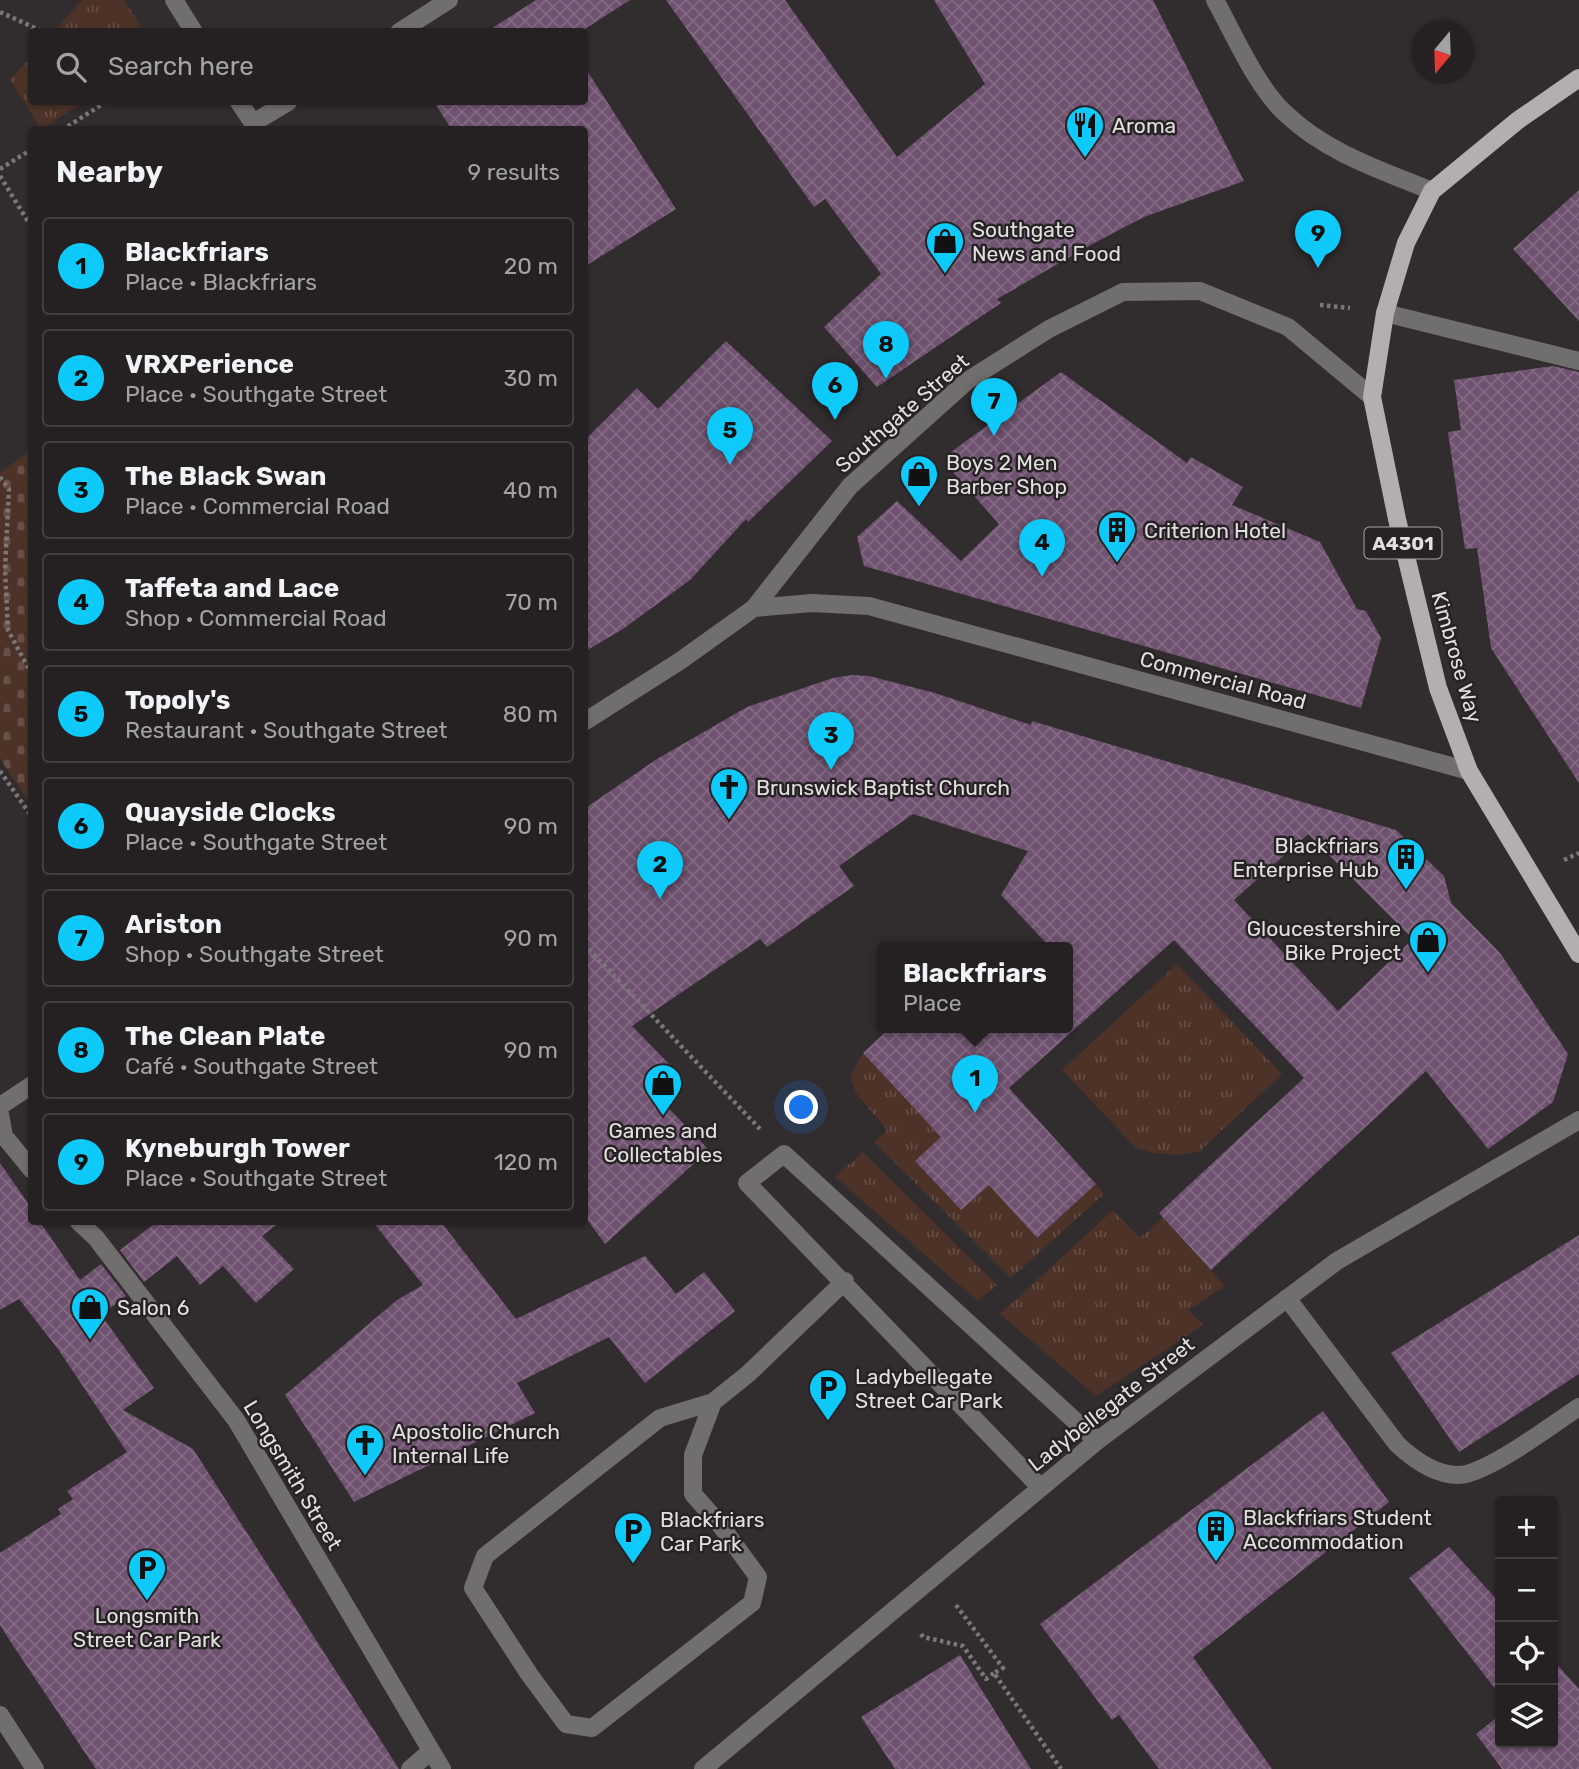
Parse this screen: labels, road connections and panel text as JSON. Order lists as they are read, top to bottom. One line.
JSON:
{"streets":{"main road":["A4301","Kimbrose Way"],"street":["Southgate Street","Commercial Road","Ladybellegate Street","Longsmith Street"]},"crossings":[["Southgate Street","Kimbrose Way"],["Southgate Street","Commercial Road"],["A4301","Kimbrose Way"],["A4301","Commercial Road"],["Kimbrose Way","Commercial Road"]],"places":{"restaurant":["Aroma"],"shop":["Southgate News and Food","Boys 2 Men Barber Shop","Gloucestershire Bike Project","Games and Collectables","Salon 6"],"building":["Criterion Hotel","Blackfriars Enterprise Hub","Blackfriars Student Accommodation"],"church":["Brunswick Baptist Church","Apostolic Church Internal Life"],"parking":["Ladybellegate Street Car Park","Blackfriars Car Park","Longsmith Street Car Park"]},"north":"bottom","page":{"search":"Search here","heading":["Nearby","9 results"],"pins":["9","8","6","7","5","4","3","2","1"],"list":[{"mark":"1","name":"Blackfriars","note":"Place · Blackfriars","value":"20 m"},{"mark":"2","name":"VRXPerience","note":"Place · Southgate Street","value":"30 m"},{"mark":"3","name":"The Black Swan","note":"Place · Commercial Road","value":"40 m"},{"mark":"4","name":"Taffeta and Lace","note":"Shop · Commercial Road","value":"70 m"},{"mark":"5","name":"Topoly's","note":"Restaurant · Southgate Street","value":"80 m"},{"mark":"6","name":"Quayside Clocks","note":"Place · Southgate Street","value":"90 m"},{"mark":"7","name":"Ariston","note":"Shop · Southgate Street","value":"90 m"},{"mark":"8","name":"The Clean Plate","note":"Café · Southgate Street","value":"90 m"},{"mark":"9","name":"Kyneburgh Tower","note":"Place · Southgate Street","value":"120 m"}],"popup":["Blackfriars","Place"],"map_buttons":["+","−"]}}
